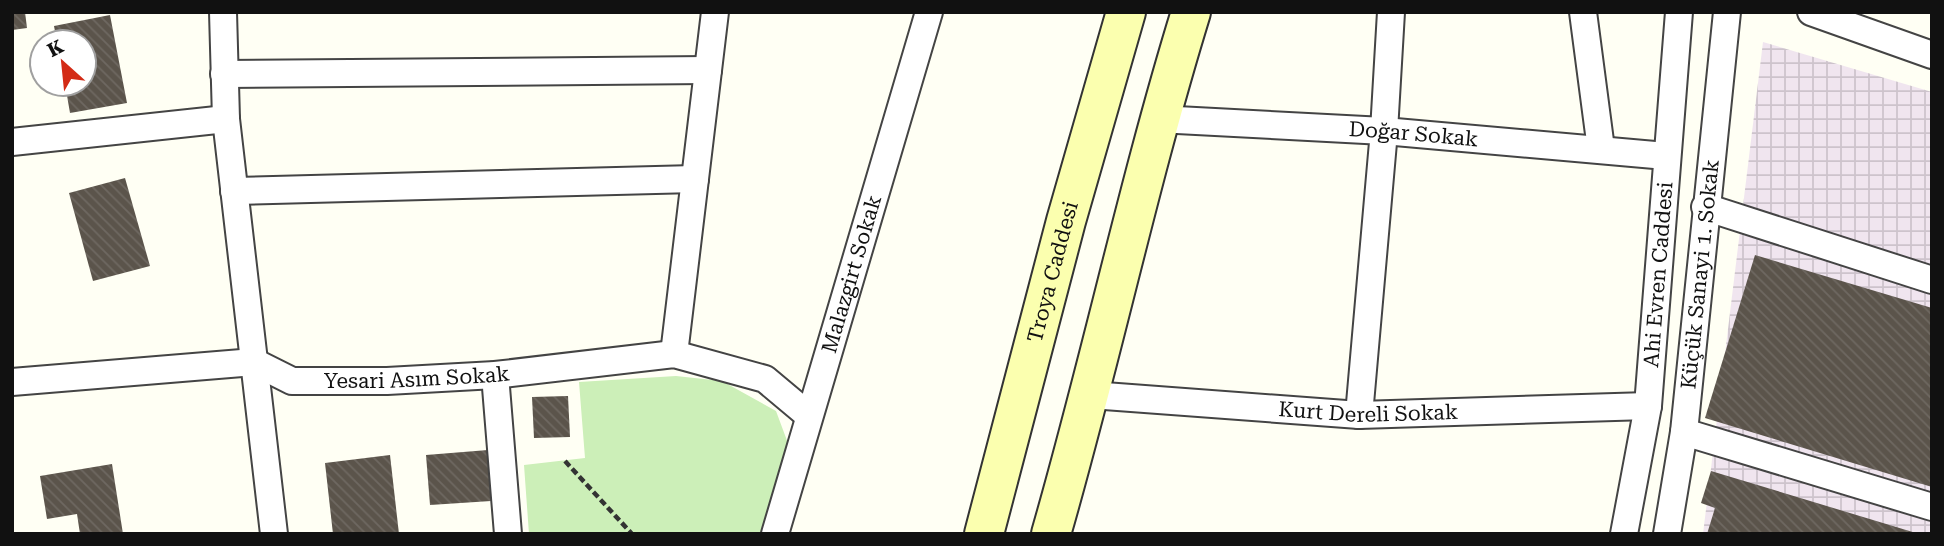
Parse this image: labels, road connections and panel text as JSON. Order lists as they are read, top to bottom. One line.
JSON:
{"streets":{"main road":["Troya Caddesi"],"street":["Doğar Sokak","Malazgirt Sokak","Küçük Sanayi 1. Sokak","Ahi Evren Caddesi","Yesari Asım Sokak","Kurt Dereli Sokak"]},"crossings":[["Doğar Sokak","Ahi Evren Caddesi"],["Malazgirt Sokak","Yesari Asım Sokak"],["Ahi Evren Caddesi","Kurt Dereli Sokak"]],"north":"top left"}
